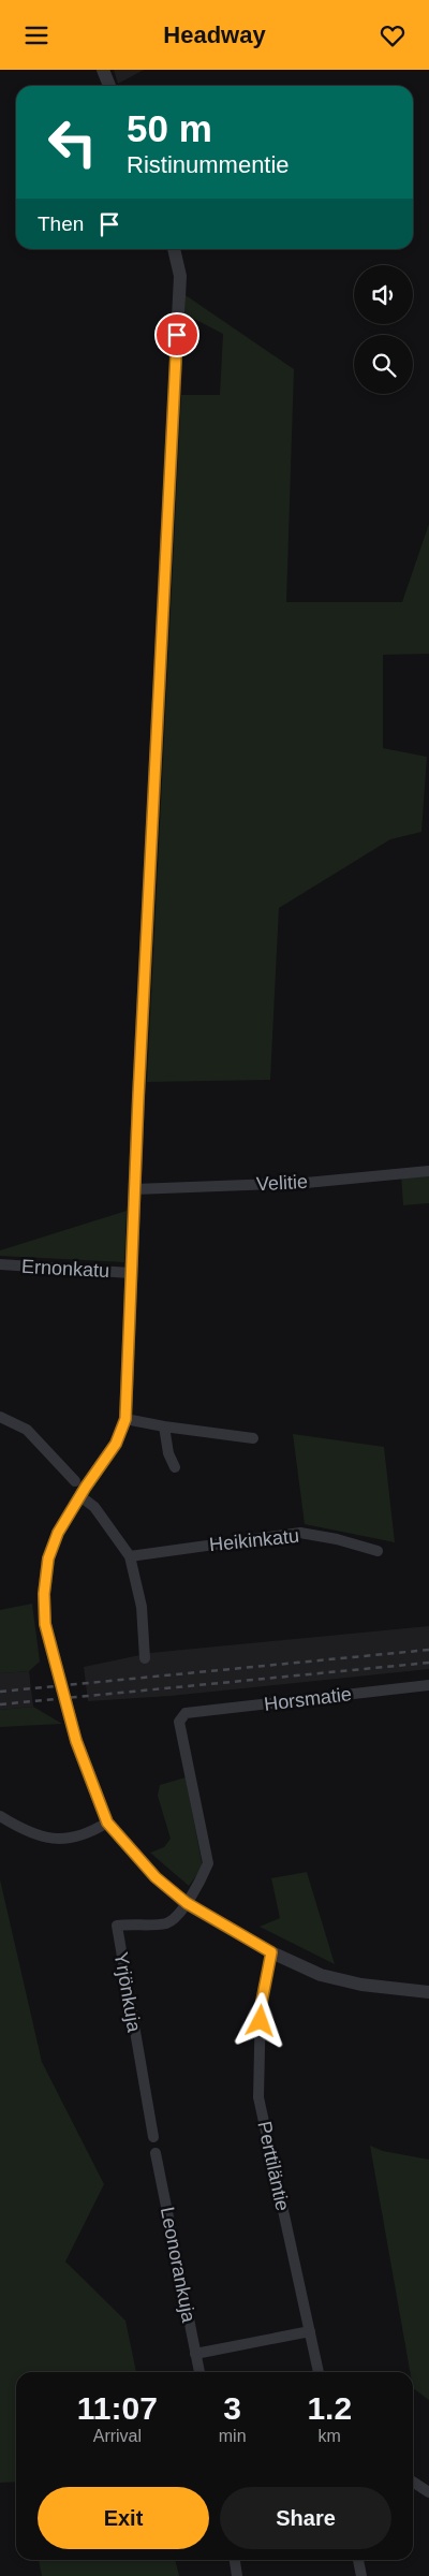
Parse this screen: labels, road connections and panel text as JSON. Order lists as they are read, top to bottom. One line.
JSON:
{"streets":{"street":["Velitie","Ernonkatu","Heikinkatu","Horsmatie","Yrjönkuja","Perttiläntie","Leonorankuja"]},"crossings":[["Horsmatie","Yrjönkuja"]],"page":{"header":"Headway","turn":["50 m","Ristinummentie"],"then":"Then","eta":["11:07","Arrival","3","min","1.2","km"],"buttons":["Exit","Share"]}}
